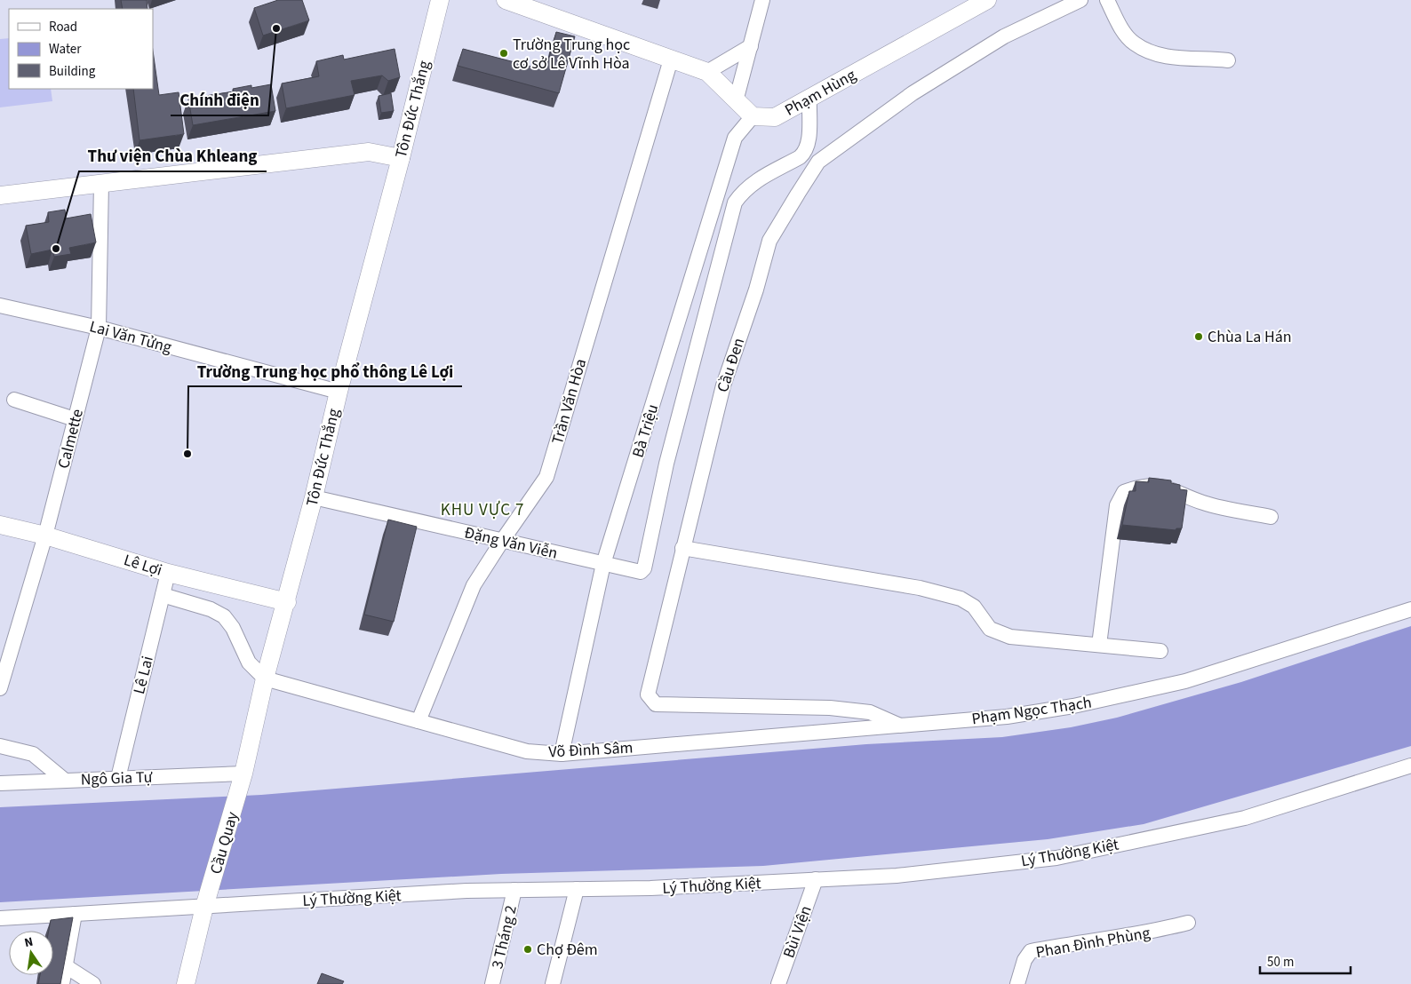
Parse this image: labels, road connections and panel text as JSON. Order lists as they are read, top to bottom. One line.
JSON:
{"streets":{"main road":["Phạm Hùng","Tôn Đức Thắng","Lê Lợi","Cầu Quay"],"street":["Lai Văn Tửng","Cầu Đen","Trần Văn Hòa","Bà Triệu","Calmette","Đặng Văn Viễn","Lê Lai","Phạm Ngọc Thạch","Võ Đình Sâm","Ngô Gia Tự","Lý Thường Kiệt","Bùi Viện","3 Tháng 2","Phan Đình Phùng"]},"crossings":[["Phạm Hùng","Bà Triệu"],["Phạm Hùng","Đặng Văn Viễn"],["Tôn Đức Thắng","Lai Văn Tửng"],["Tôn Đức Thắng","Đặng Văn Viễn"],["Tôn Đức Thắng","Lê Lợi"],["Tôn Đức Thắng","Võ Đình Sâm"],["Tôn Đức Thắng","Ngô Gia Tự"],["Tôn Đức Thắng","Cầu Quay"],["Lai Văn Tửng","Calmette"],["Cầu Đen","Phạm Ngọc Thạch"],["Trần Văn Hòa","Đặng Văn Viễn"],["Trần Văn Hòa","Võ Đình Sâm"],["Bà Triệu","Đặng Văn Viễn"],["Bà Triệu","Võ Đình Sâm"],["Calmette","Lê Lợi"],["Lê Lợi","Lê Lai"],["Lê Lai","Ngô Gia Tự"],["Phạm Ngọc Thạch","Võ Đình Sâm"],["Ngô Gia Tự","Cầu Quay"],["Cầu Quay","Lý Thường Kiệt"],["Lý Thường Kiệt","Bùi Viện"],["Lý Thường Kiệt","3 Tháng 2"]],"districts":["KHU VỰC 7"],"places":["Chính điện","Trường Trung học cơ sở Lê Vĩnh Hòa","Thư viện Chùa Khleang","Chùa La Hán","Trường Trung học phổ thông Lê Lợi","Chợ Đêm"],"legend":["Road","Water","Building"],"scale_bar":"50 m","north":"top"}
